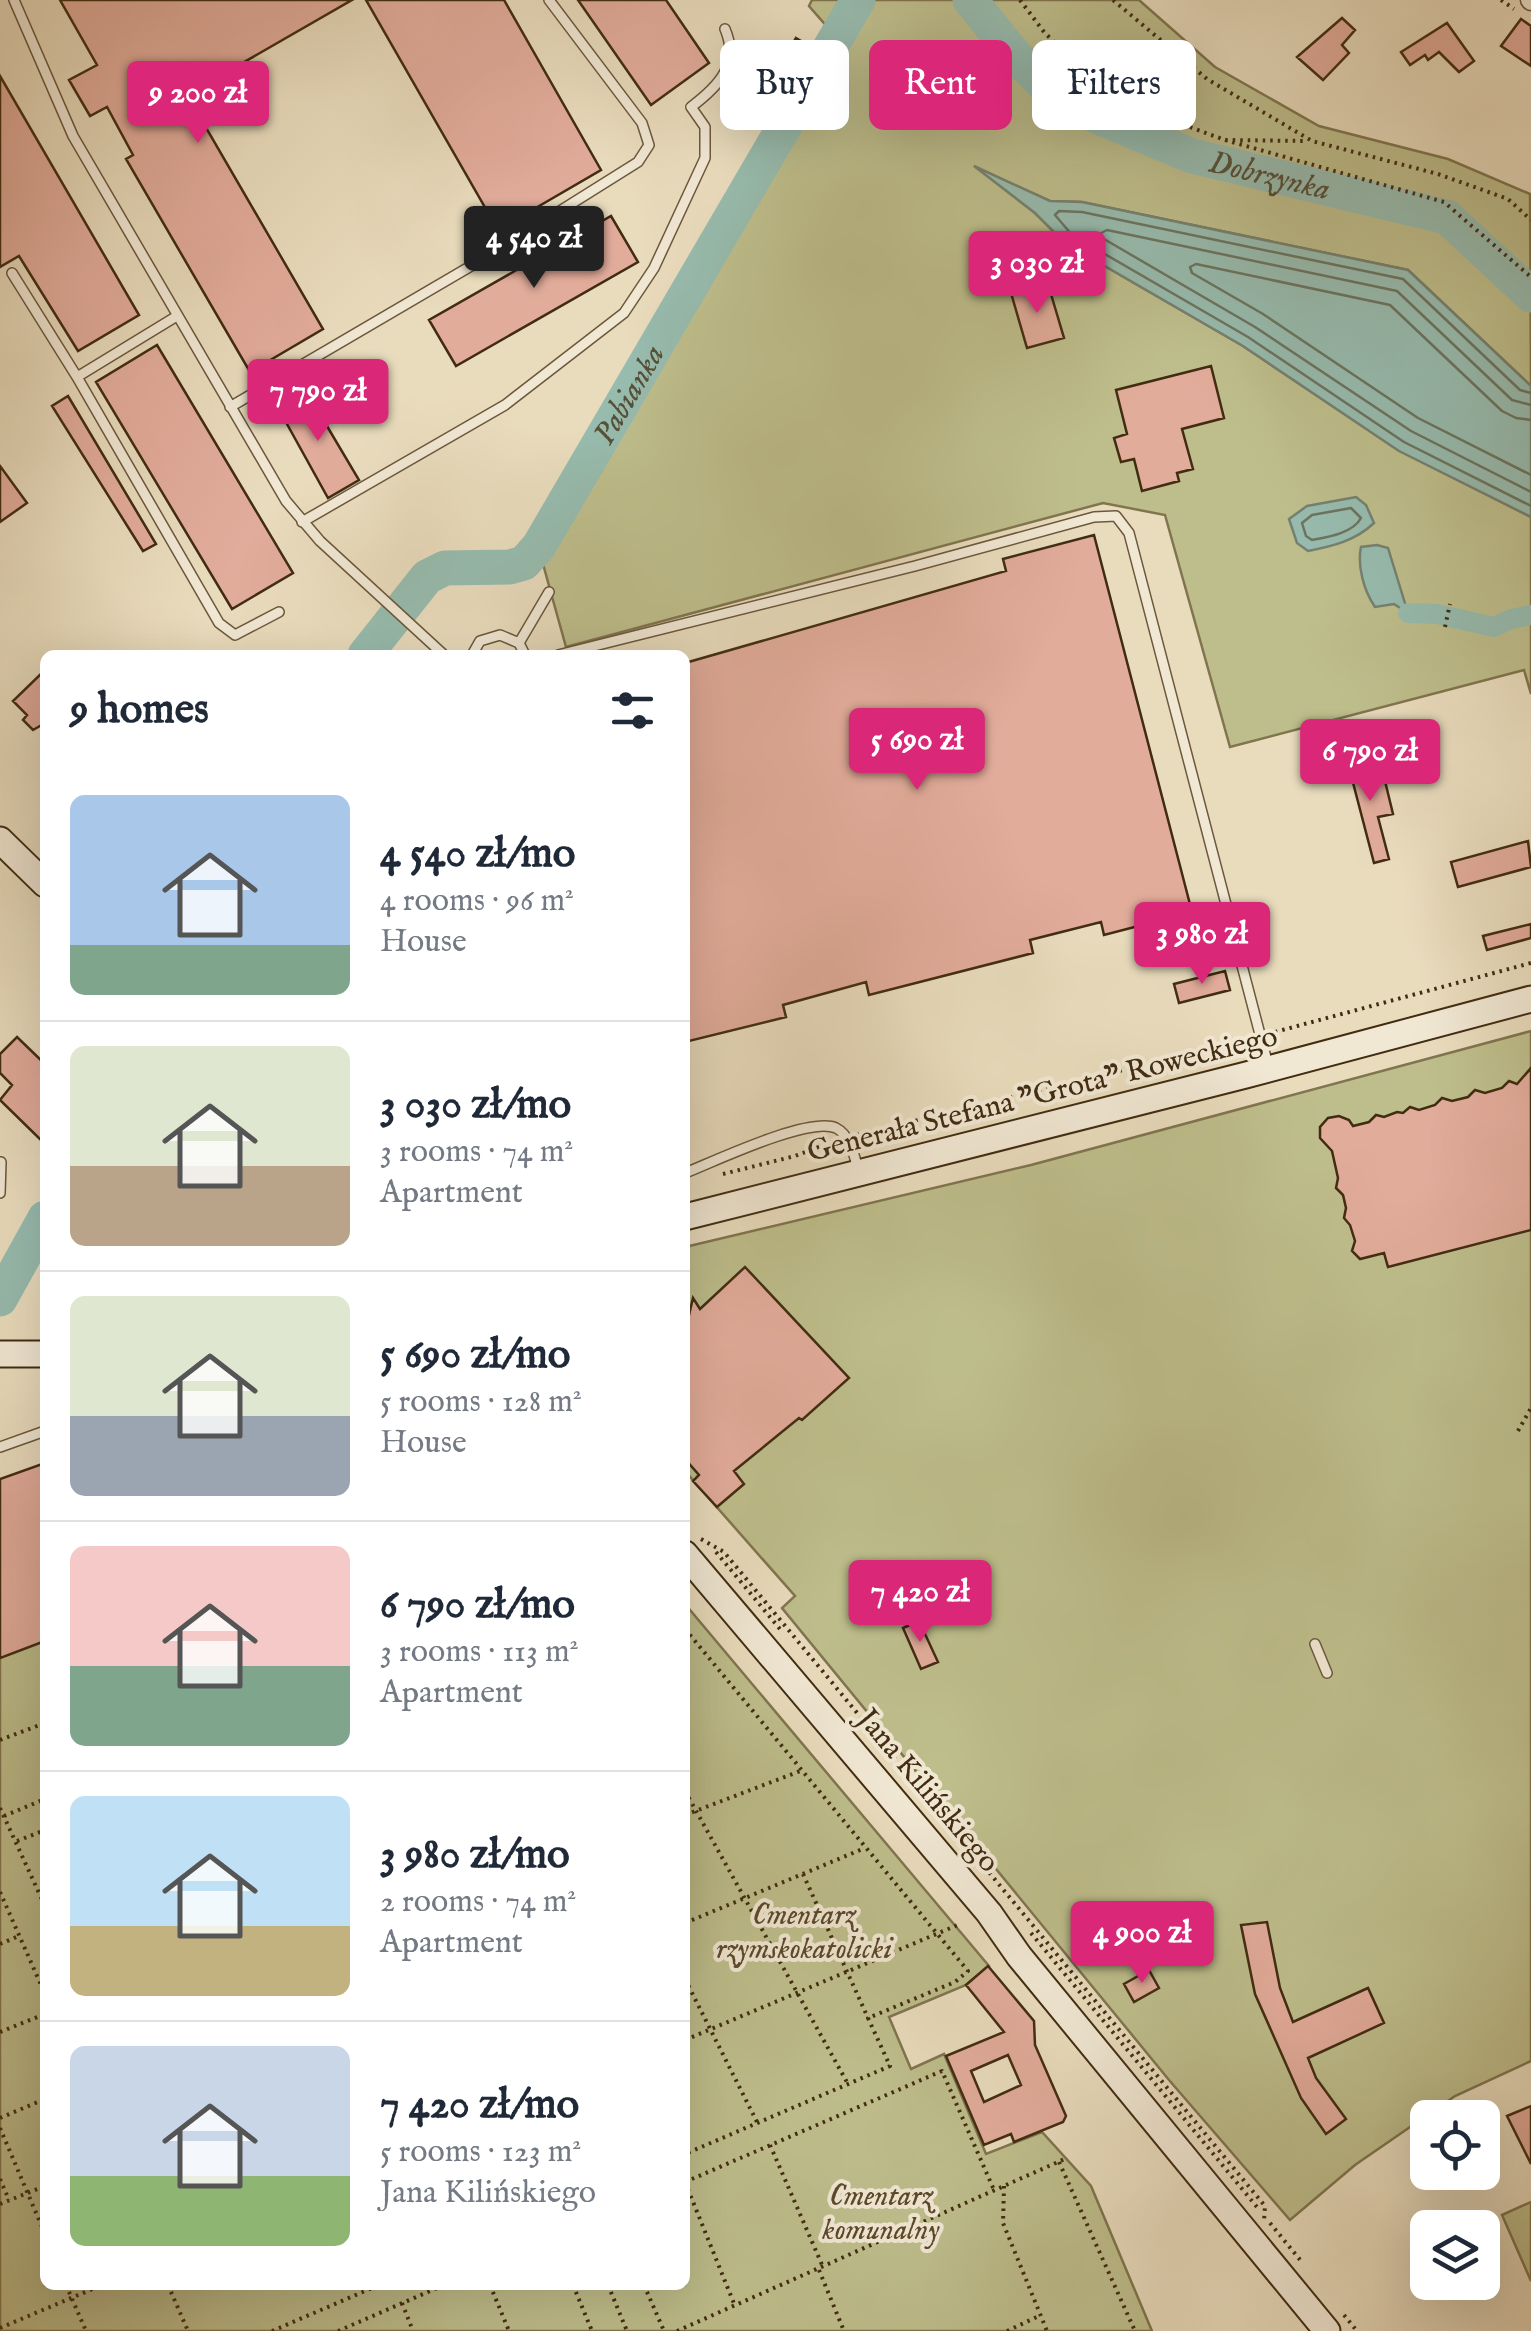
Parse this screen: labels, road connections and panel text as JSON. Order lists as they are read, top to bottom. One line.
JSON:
{"streets":{"main road":["Generała Stefana \"Grota\" Roweckiego","Jana Kilińskiego"]},"water":["Dobrzynka","Pabianka"],"parks":["Cmentarz rzymskokatolicki","Cmentarz komunalny"],"page":{"chip":["Buy","Rent","Filters"],"price":["9 200 zł","4 540 zł","3 030 zł","7 790 zł","5 690 zł","6 790 zł","3 980 zł","7 420 zł","4 900 zł"],"heading":"9 homes","list":[{"name":"4 540 zł/mo","note":"4 rooms · 96 m² · House"},{"name":"3 030 zł/mo","note":"3 rooms · 74 m² · Apartment"},{"name":"5 690 zł/mo","note":"5 rooms · 128 m² · House"},{"name":"6 790 zł/mo","note":"3 rooms · 113 m² · Apartment"},{"name":"3 980 zł/mo","note":"2 rooms · 74 m² · Apartment"},{"name":"7 420 zł/mo","note":"5 rooms · 123 m² · Jana Kilińskiego"}]}}
